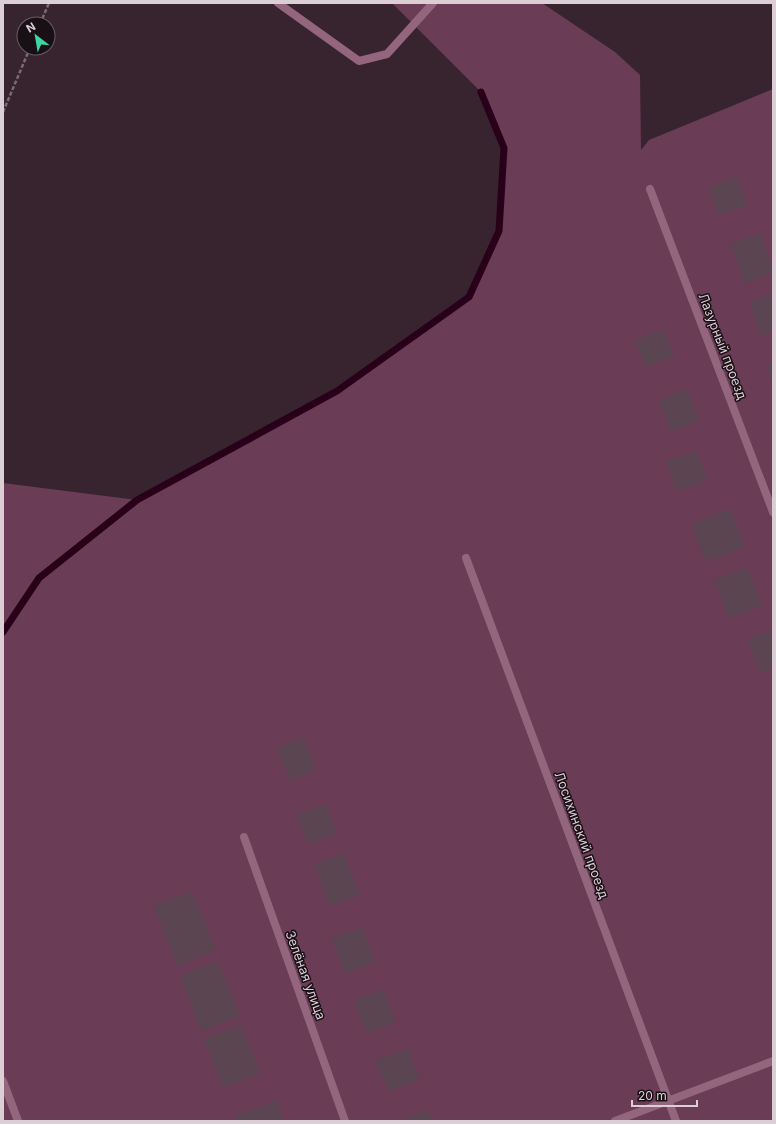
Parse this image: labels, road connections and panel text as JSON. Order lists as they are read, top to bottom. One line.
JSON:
{"streets":{"street":["Лазурный проезд","Лосихинский проезд","Зелёная улица"]},"scale_bar":"20 m","north":"top left"}
